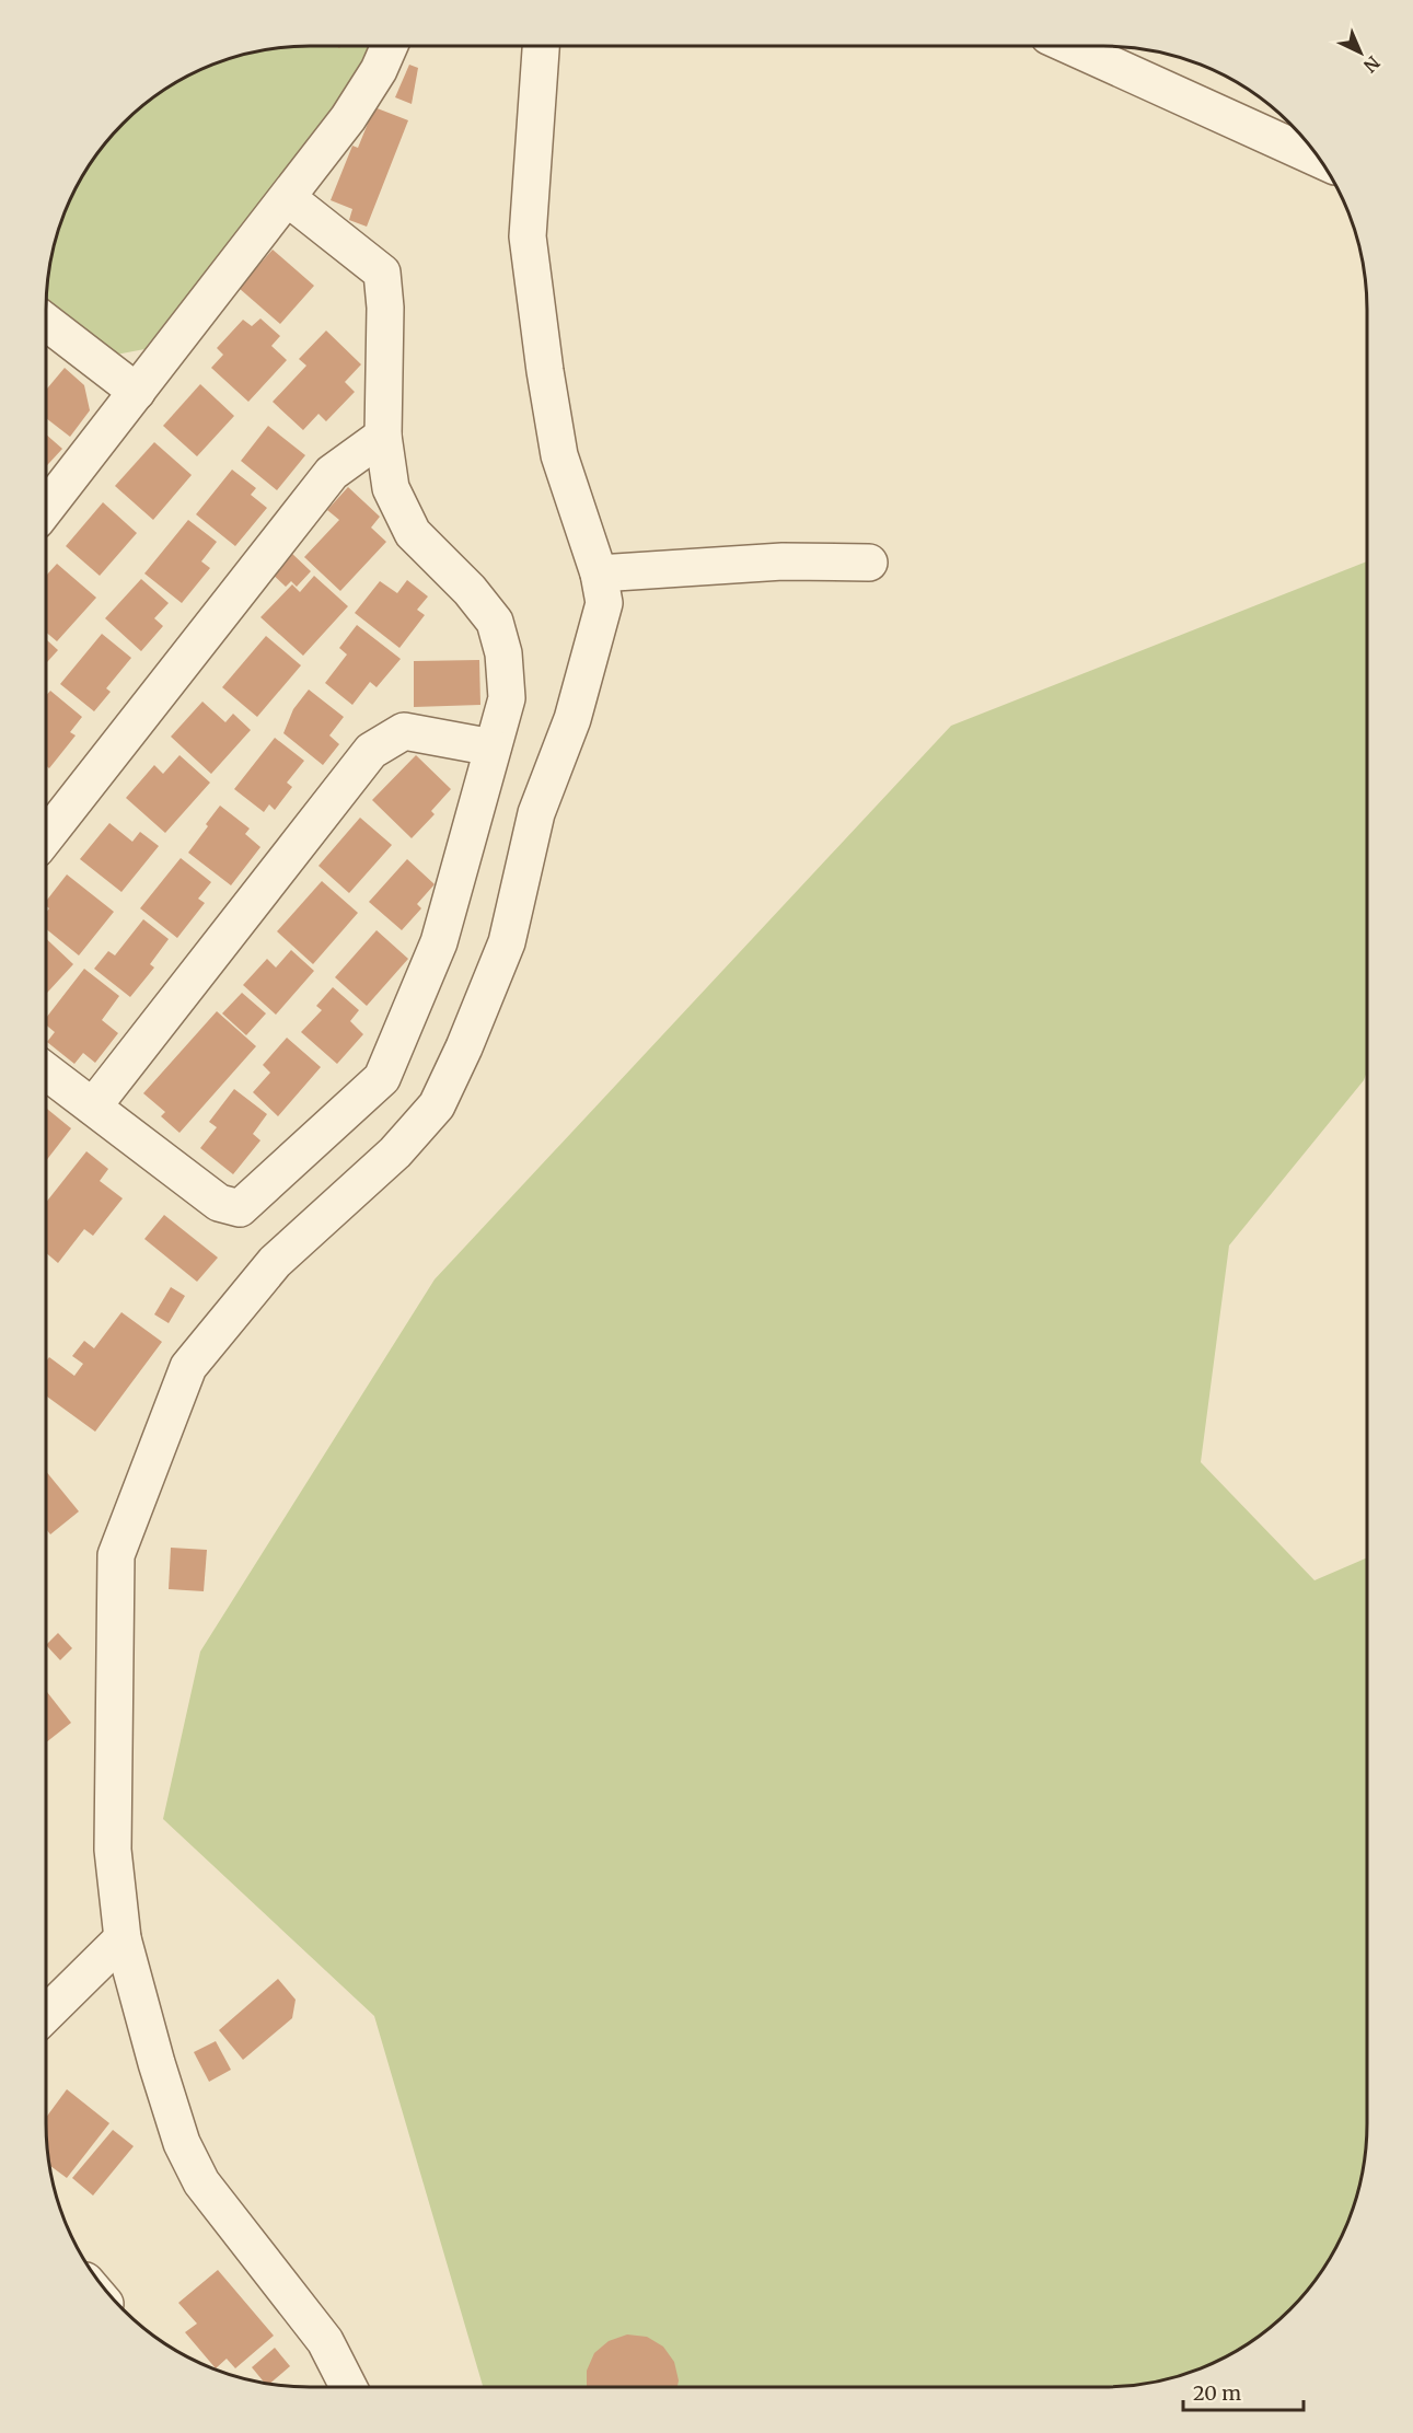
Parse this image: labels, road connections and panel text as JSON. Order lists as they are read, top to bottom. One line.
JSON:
{"scale_bar":"20 m","north":"bottom right"}
